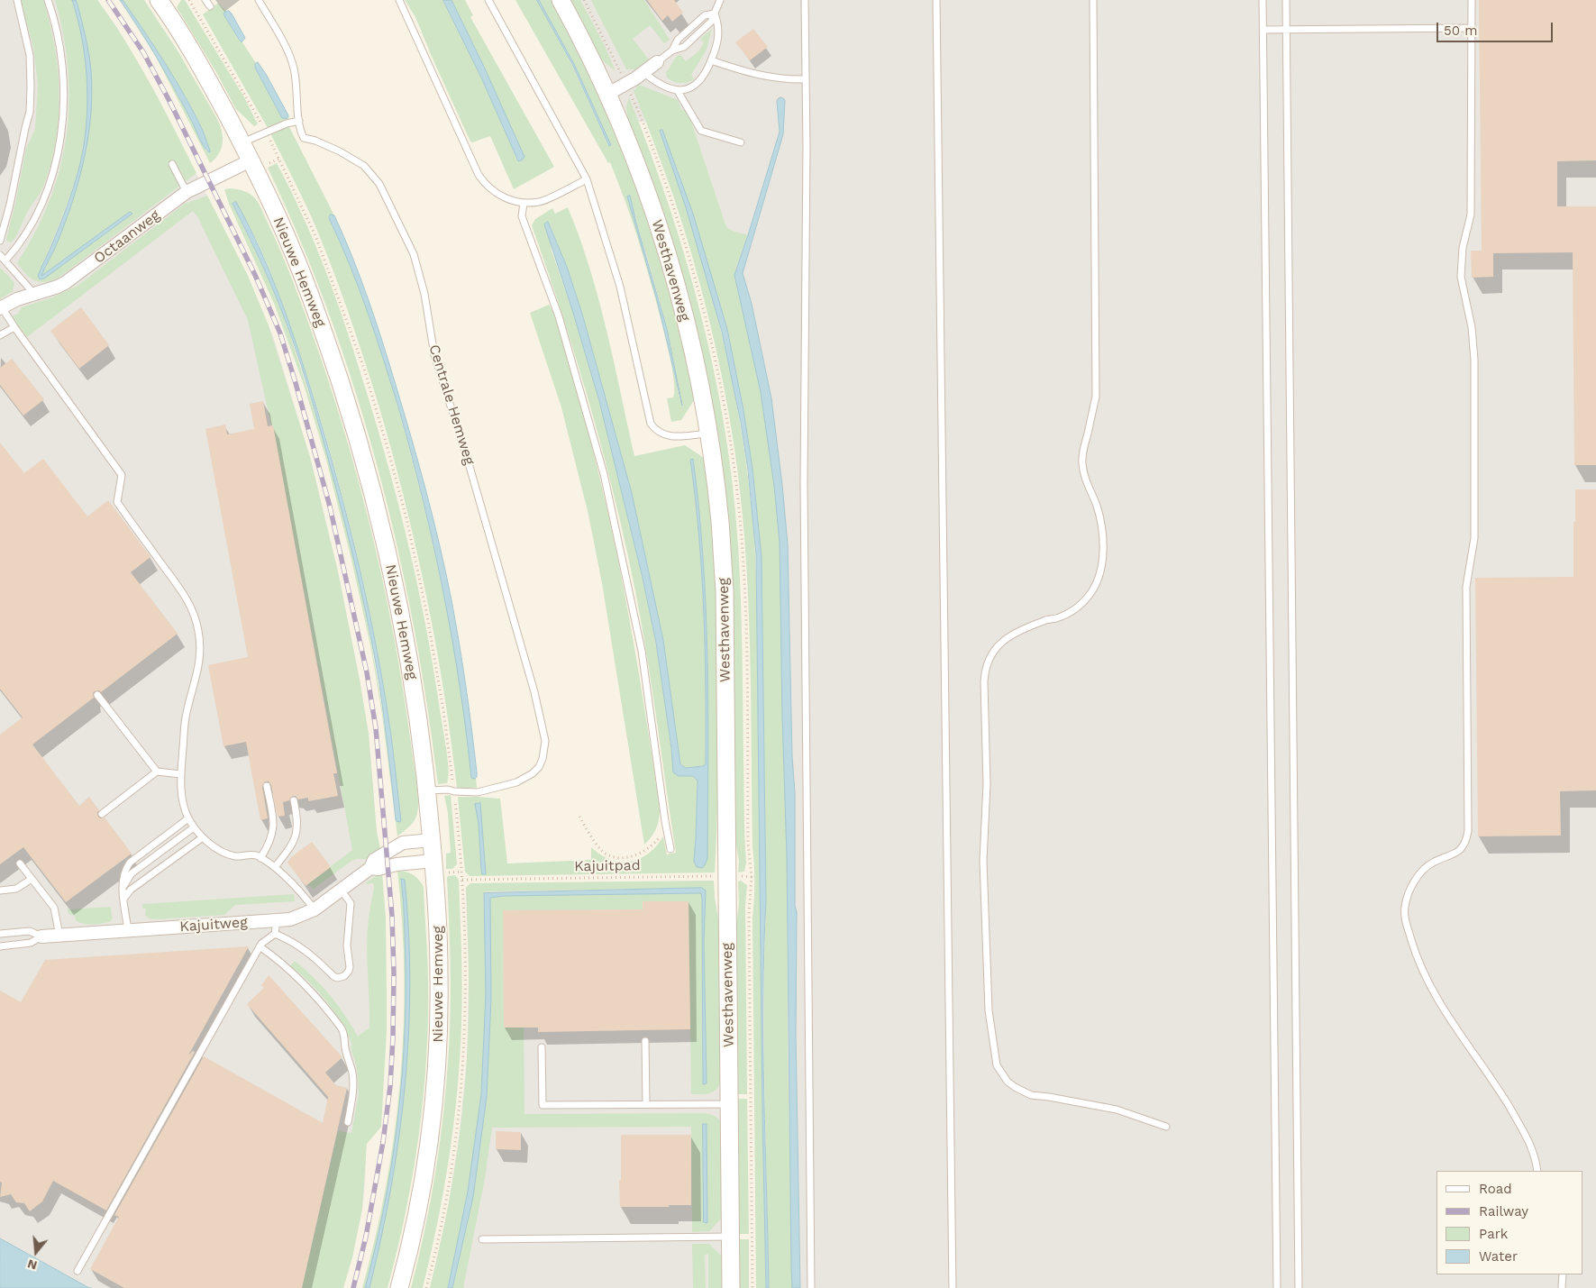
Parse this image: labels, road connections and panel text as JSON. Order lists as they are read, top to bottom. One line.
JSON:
{"streets":{"main road":["Westhavenweg","Nieuwe Hemweg"],"street":["Octaanweg","Kajuitweg"],"lane":["Centrale Hemweg"],"path":["Kajuitpad"]},"crossings":[["Octaanweg","Nieuwe Hemweg"],["Westhavenweg","Kajuitpad"],["Nieuwe Hemweg","Centrale Hemweg"],["Nieuwe Hemweg","Kajuitweg"]],"legend":["Road","Railway","Park","Water"],"scale_bar":"50 m","north":"bottom"}
